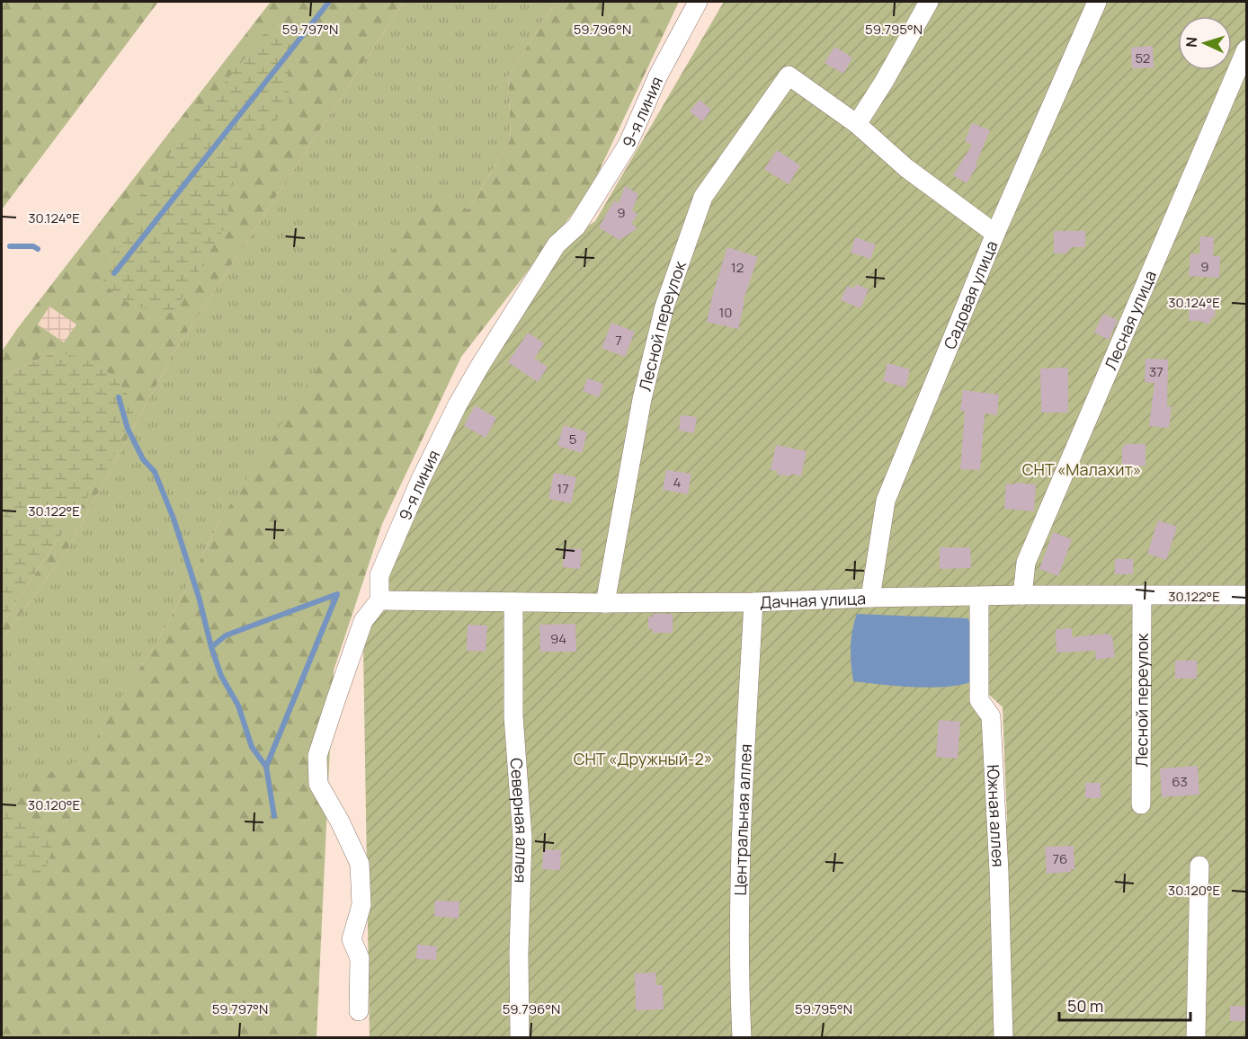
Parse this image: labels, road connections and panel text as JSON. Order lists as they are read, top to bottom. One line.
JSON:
{"streets":{"street":["9-я линия","Садовая улица","Лесная улица","Лесной переулок","Дачная улица","Южная аллея","Северная аллея","Центральная аллея"]},"crossings":[["9-я линия","Дачная улица"],["Садовая улица","Дачная улица"],["Лесная улица","Дачная улица"],["Лесной переулок","Дачная улица"],["Дачная улица","Южная аллея"],["Дачная улица","Северная аллея"],["Дачная улица","Центральная аллея"]],"parks":["СНТ «Малахит»","СНТ «Дружный-2»"],"house_numbers":["52","9","9","12","10","7","37","5","4","17","94","63","76"],"scale_bar":"50 m","north":"left","coordinates":["59.797°N","59.796°N","59.795°N","30.124°E","30.122°E","30.120°E"]}
